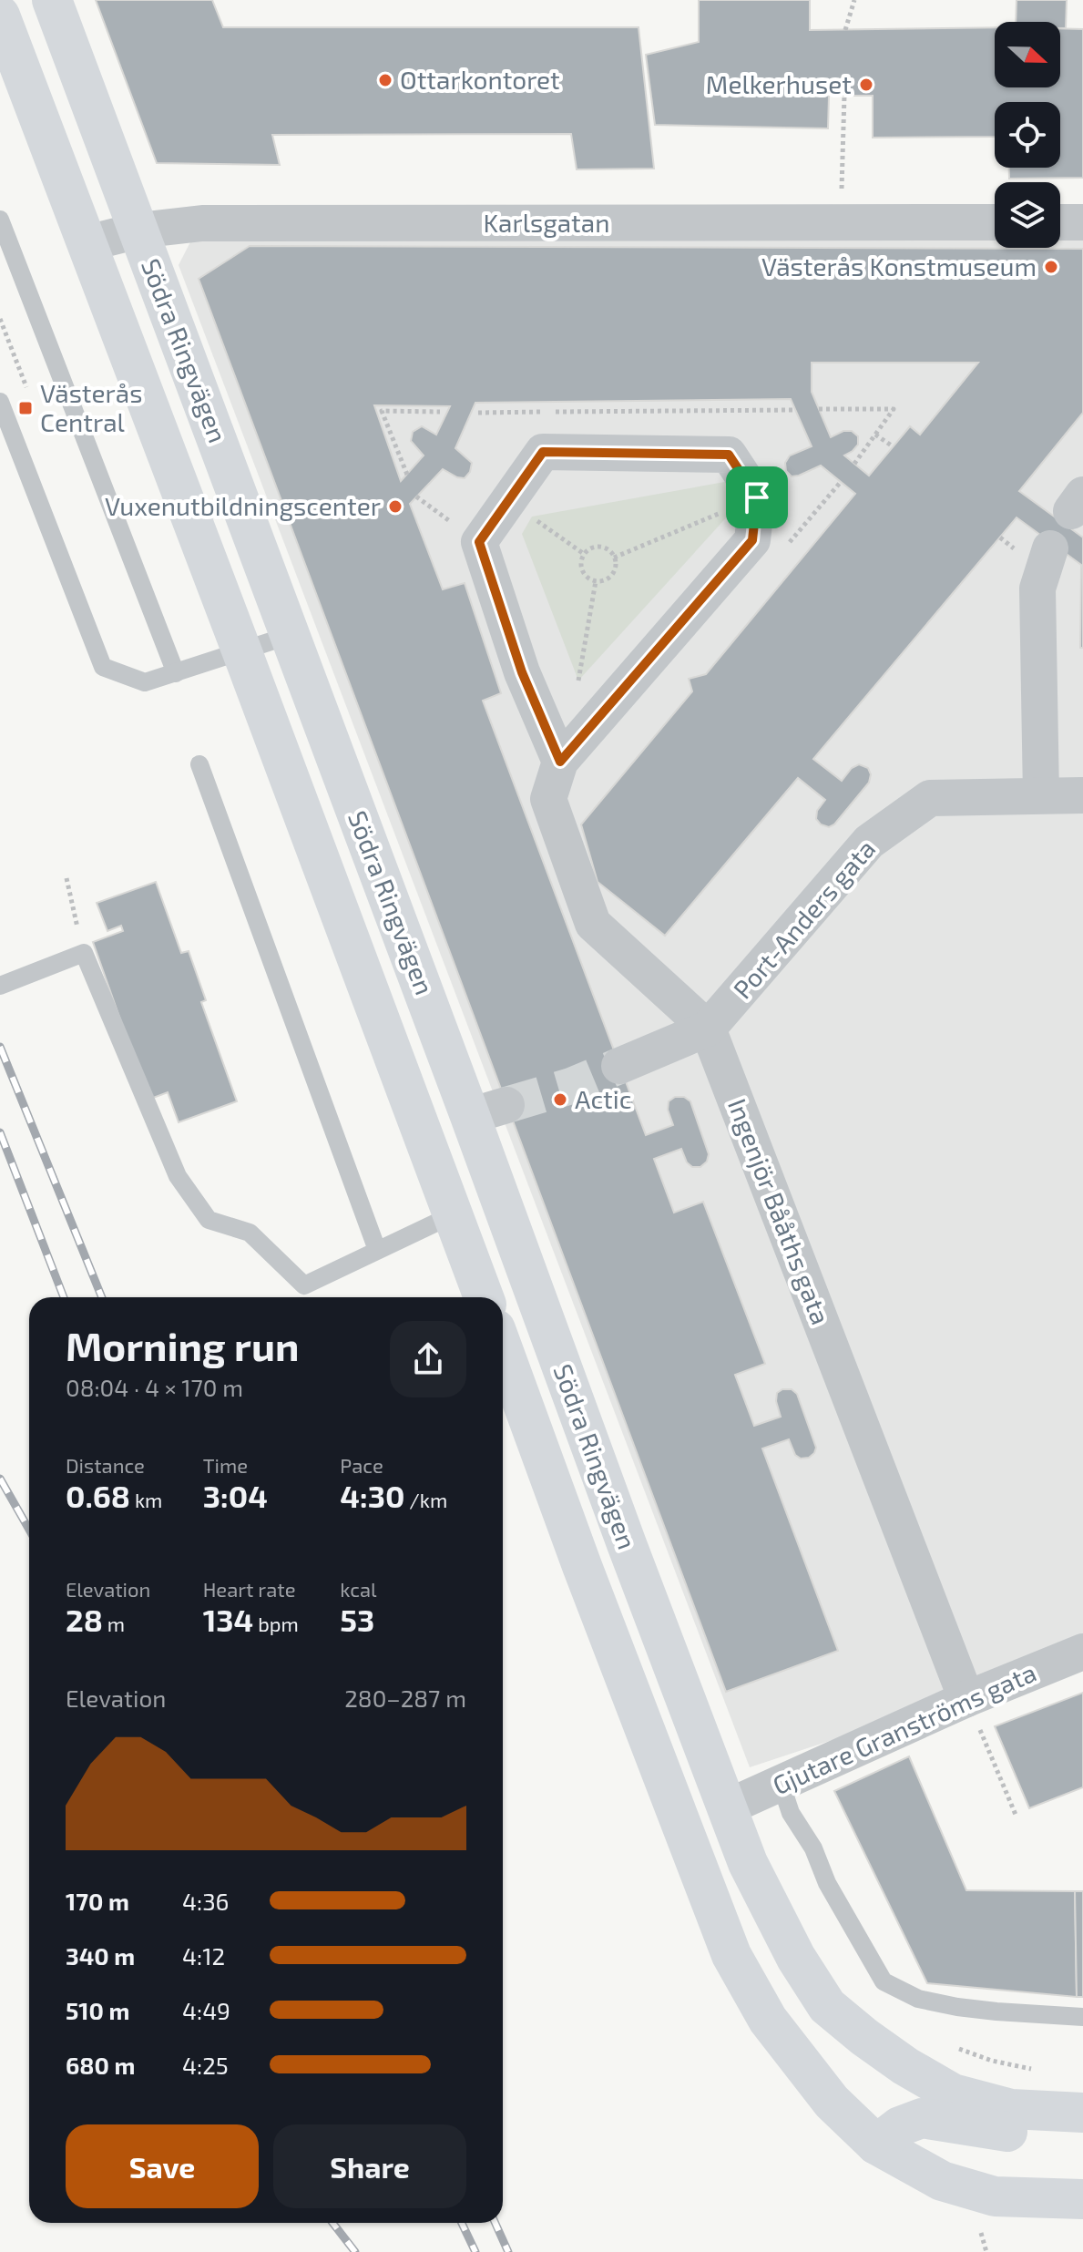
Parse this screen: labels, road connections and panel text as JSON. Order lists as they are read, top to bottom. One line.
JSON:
{"streets":{"main road":["Södra Ringvägen"],"street":["Karlsgatan","Port-Anders gata","Ingenjör Bååths gata","Gjutare Granströms gata"]},"crossings":[["Karlsgatan","Södra Ringvägen"],["Södra Ringvägen","Gjutare Granströms gata"],["Port-Anders gata","Ingenjör Bååths gata"],["Ingenjör Bååths gata","Gjutare Granströms gata"]],"places":{"other":["Ottarkontoret","Melkerhuset","Västerås Konstmuseum","Vuxenutbildningscenter","Actic"],"transit":["Västerås Central"]},"north":"right","page":{"heading":["Morning run","08:04 · 4 × 170 m"],"stats":[["Distance","0.68 km"],["Time","3:04"],["Pace","4:30 /km"],["Elevation","28 m"],["Heart rate","134 bpm"],["kcal","53"]],"chart":["Elevation","280–287 m"],"list":[{"name":"170 m","note":"4:36"},{"name":"340 m","note":"4:12"},{"name":"510 m","note":"4:49"},{"name":"680 m","note":"4:25"}],"buttons":["Save","Share"]}}
